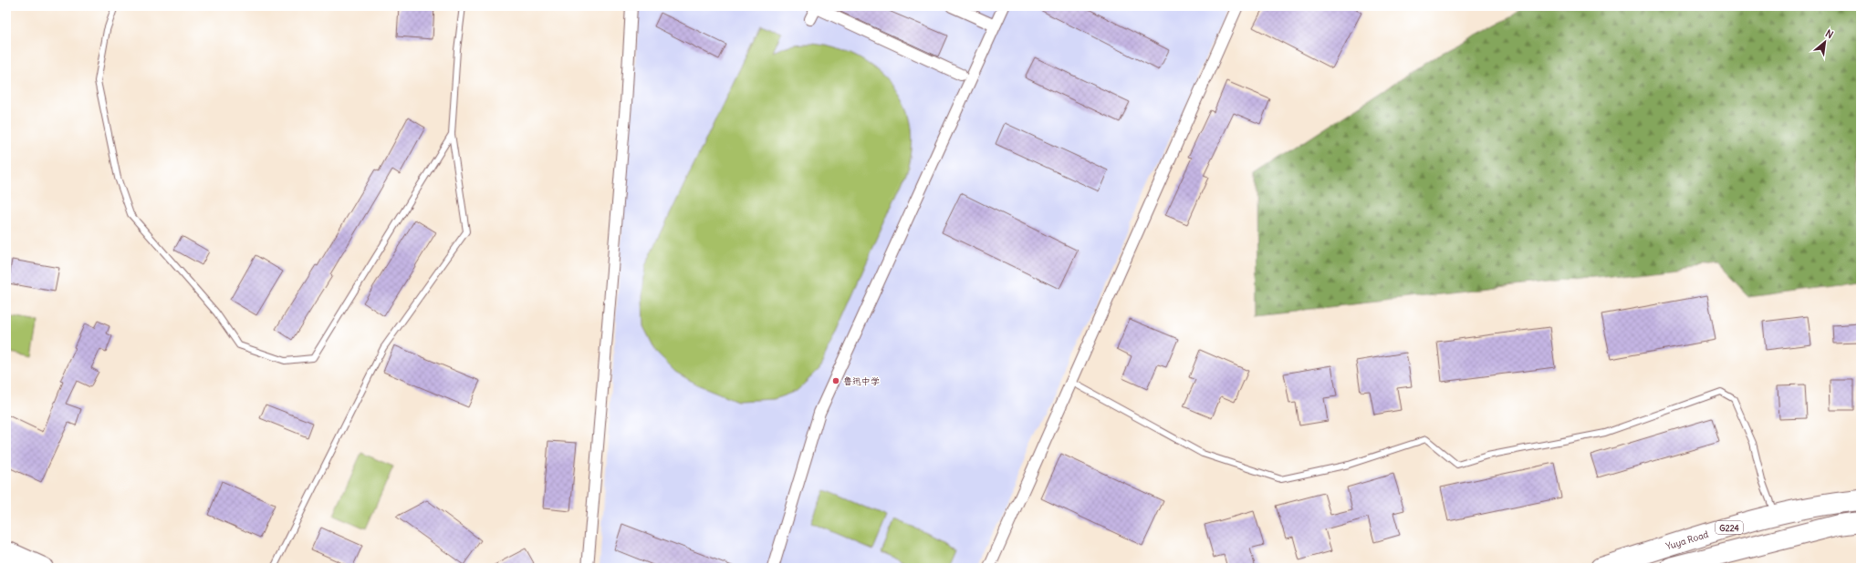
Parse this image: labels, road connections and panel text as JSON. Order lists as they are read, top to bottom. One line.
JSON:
{"streets":{"highway":["G224","Yuya Road"]},"places":["鲁迅中学"],"north":"top right"}
